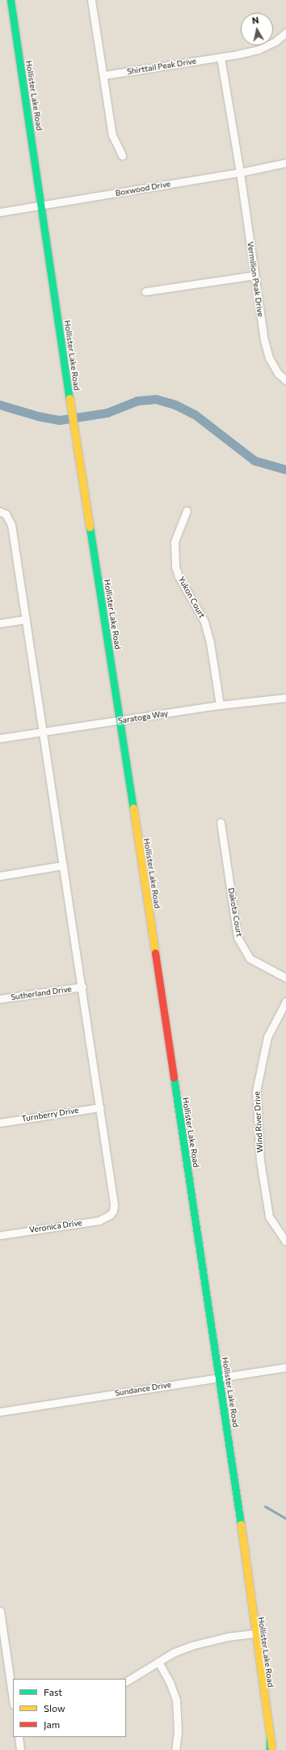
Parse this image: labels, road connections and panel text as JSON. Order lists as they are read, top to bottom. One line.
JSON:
{"streets":{"street":["Shirttail Peak Drive","Hollister Lake Road","Boxwood Drive","Vermilion Peak Drive","Yukon Court","Saratoga Way","Dakota Court","Sutherland Drive","Turnberry Drive","Wind River Drive","Veronica Drive","Sundance Drive"]},"crossings":[["Hollister Lake Road","Boxwood Drive"],["Hollister Lake Road","Saratoga Way"],["Hollister Lake Road","Sundance Drive"],["Boxwood Drive","Vermilion Peak Drive"],["Yukon Court","Saratoga Way"],["Turnberry Drive","Veronica Drive"]],"legend":["Fast","Slow","Jam"],"north":"top"}
